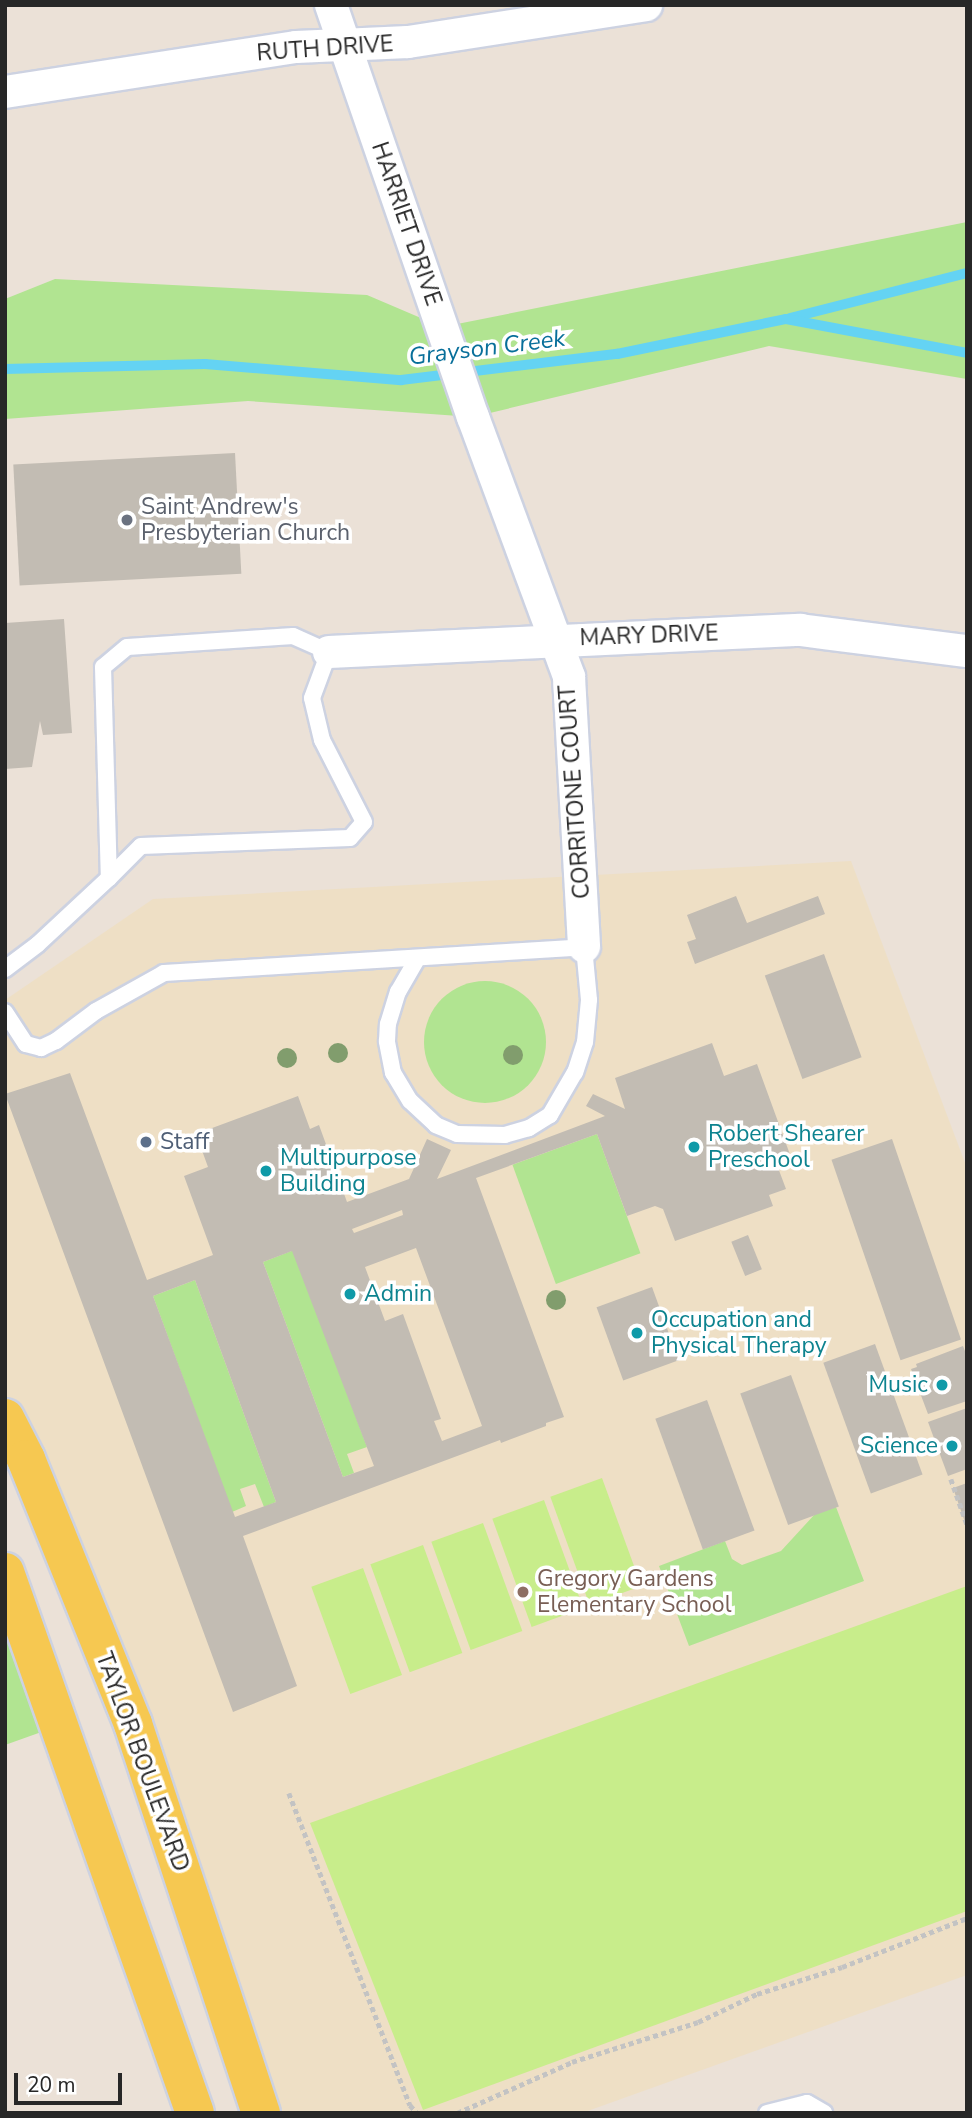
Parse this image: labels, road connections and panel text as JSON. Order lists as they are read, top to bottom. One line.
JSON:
{"streets":{"main road":["TAYLOR BOULEVARD"],"street":["RUTH DRIVE","HARRIET DRIVE","MARY DRIVE","CORRITONE COURT"]},"crossings":[["RUTH DRIVE","HARRIET DRIVE"],["HARRIET DRIVE","MARY DRIVE"],["HARRIET DRIVE","CORRITONE COURT"],["MARY DRIVE","CORRITONE COURT"]],"water":["Grayson Creek"],"places":["Saint Andrew's Presbyterian Church","Staff","Robert Shearer Preschool","Multipurpose Building","Admin","Occupation and Physical Therapy","Music","Science","Gregory Gardens Elementary School"],"scale_bar":"20 m"}
